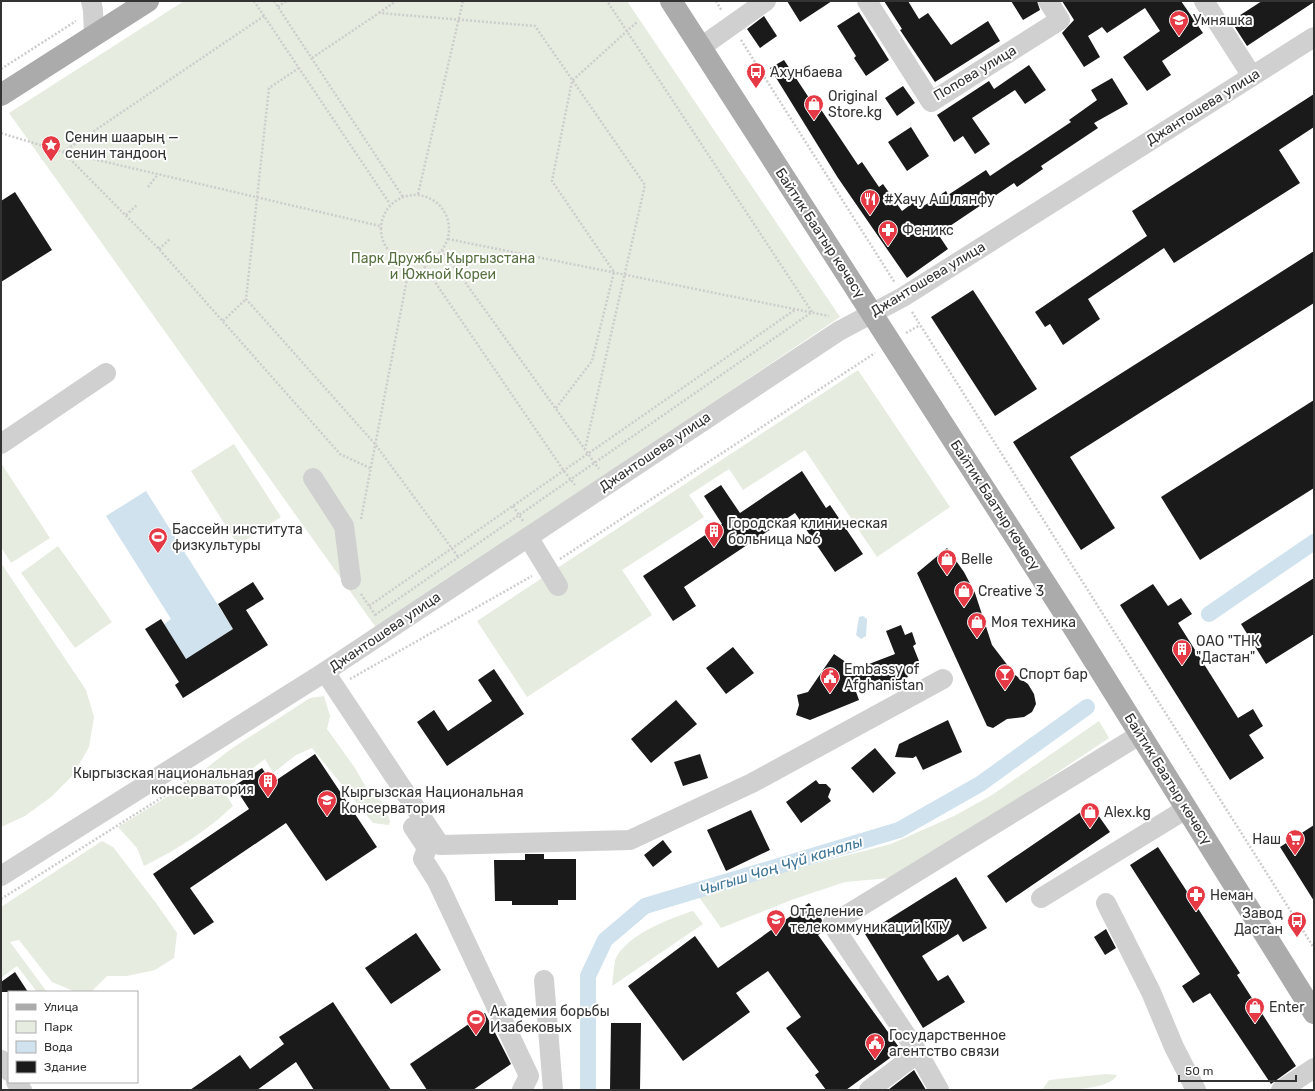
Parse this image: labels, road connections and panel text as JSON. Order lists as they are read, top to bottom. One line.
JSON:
{"streets":{"main road":["Байтик Баатыр көчөсү"],"street":["Попова улица","Джантошева улица"]},"crossings":[["Джантошева улица","Байтик Баатыр көчөсү"]],"water":["Чыгыш Чоң Чүй каналы"],"parks":["Парк Дружбы Кыргызстана и Южной Кореи"],"places":{"school or university":["Умняшка","Кыргызская Национальная Консерватория","Отделение телекоммуникаций КТУ"],"bus stop":["Ахунбаева","Завод Дастан"],"shop":["Original Store.kg","Belle","Creative 3","Моя техника","Alex.kg","Enter"],"place":["Сенин шаарың — сенин тандооң"],"restaurant":["#Хачу Аш лянфу"],"pharmacy":["Феникс","Неман"],"building":["Городская клиническая больница №6","ОАО \"ТНК \"Дастан\"","Кыргызская национальная консерватория"],"sports":["Бассейн института физкультуры","Академия борьбы Изабековых"],"bar":["Спорт бар"],"public building":["Embassy of Afghanistan","Государственное агентство связи"],"supermarket":["Наш"]},"legend":["Улица","Парк","Вода","Здание"],"scale_bar":"50 m"}
